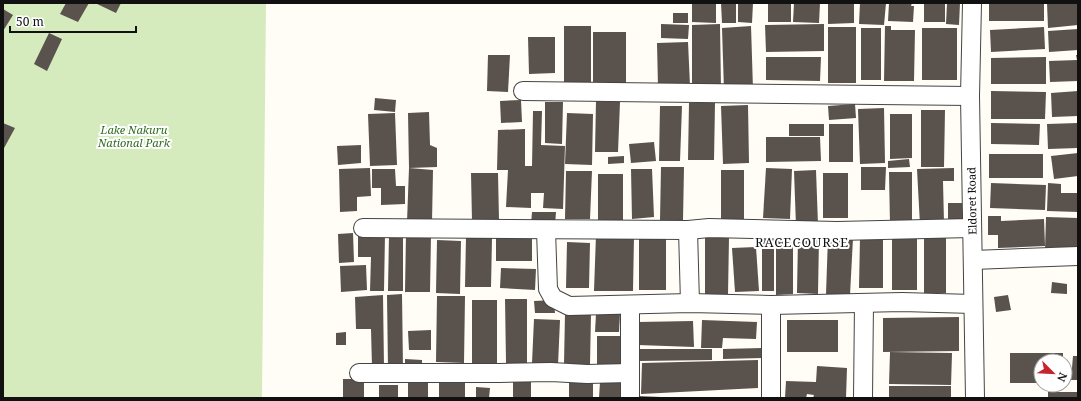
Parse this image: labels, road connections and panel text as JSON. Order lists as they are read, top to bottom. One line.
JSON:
{"streets":{"street":["Eldoret Road"]},"districts":["RACECOURSE"],"parks":["Lake Nakuru National Park"],"scale_bar":"50 m","north":"bottom right"}
